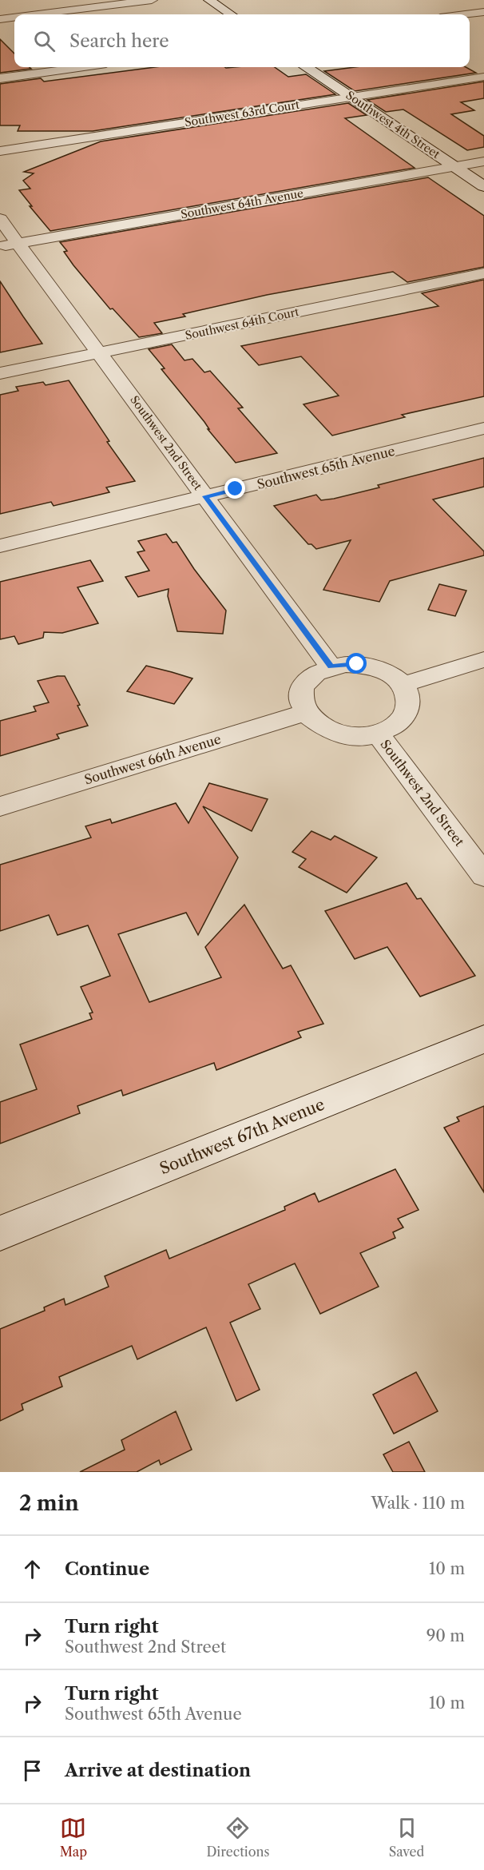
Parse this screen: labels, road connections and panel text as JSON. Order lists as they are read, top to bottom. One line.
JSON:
{"streets":{"street":["Southwest 63rd Court","Southwest 4th Street","Southwest 64th Avenue","Southwest 64th Court","Southwest 2nd Street","Southwest 65th Avenue","Southwest 66th Avenue","Southwest 67th Avenue"]},"crossings":[["Southwest 63rd Court","Southwest 4th Street"],["Southwest 4th Street","Southwest 64th Avenue"],["Southwest 64th Avenue","Southwest 2nd Street"],["Southwest 64th Court","Southwest 2nd Street"],["Southwest 2nd Street","Southwest 65th Avenue"],["Southwest 2nd Street","Southwest 66th Avenue"]],"page":{"search":"Search here","heading":["2 min","Walk · 110 m"],"list":[["Continue","10 m"],["Turn right","Southwest 2nd Street","90 m"],["Turn right","Southwest 65th Avenue","10 m"],"Arrive at destination"],"nav":["Map","Directions","Saved"]}}
